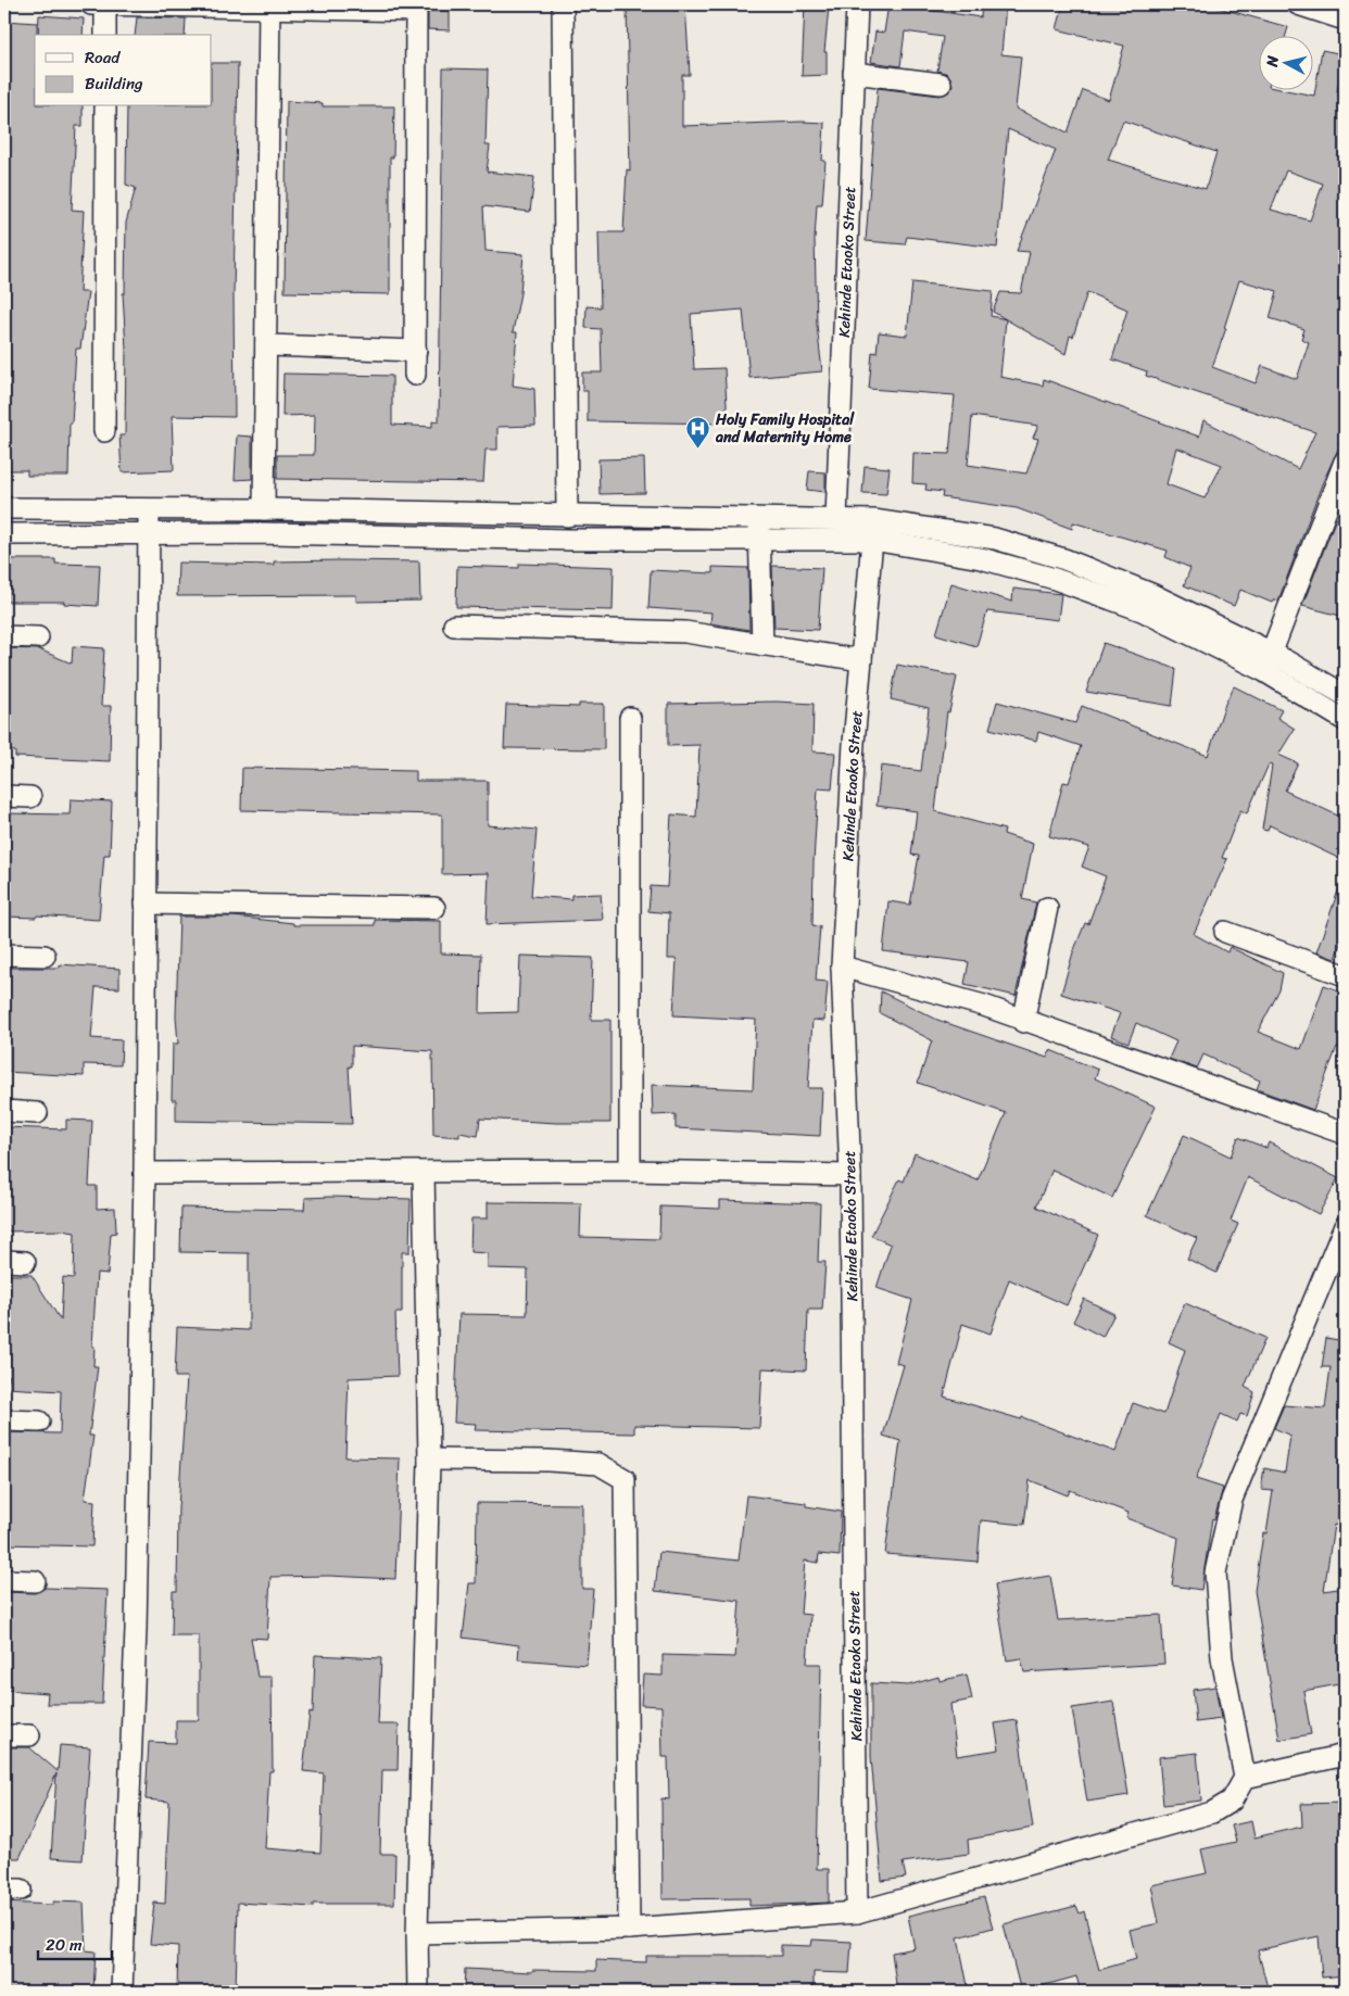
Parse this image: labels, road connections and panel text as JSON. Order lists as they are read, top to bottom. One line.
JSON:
{"streets":{"street":["Kehinde Etaoko Street"]},"places":{"hospital":["Holy Family Hospital and Maternity Home"]},"legend":["Road","Building"],"scale_bar":"20 m","north":"left"}
